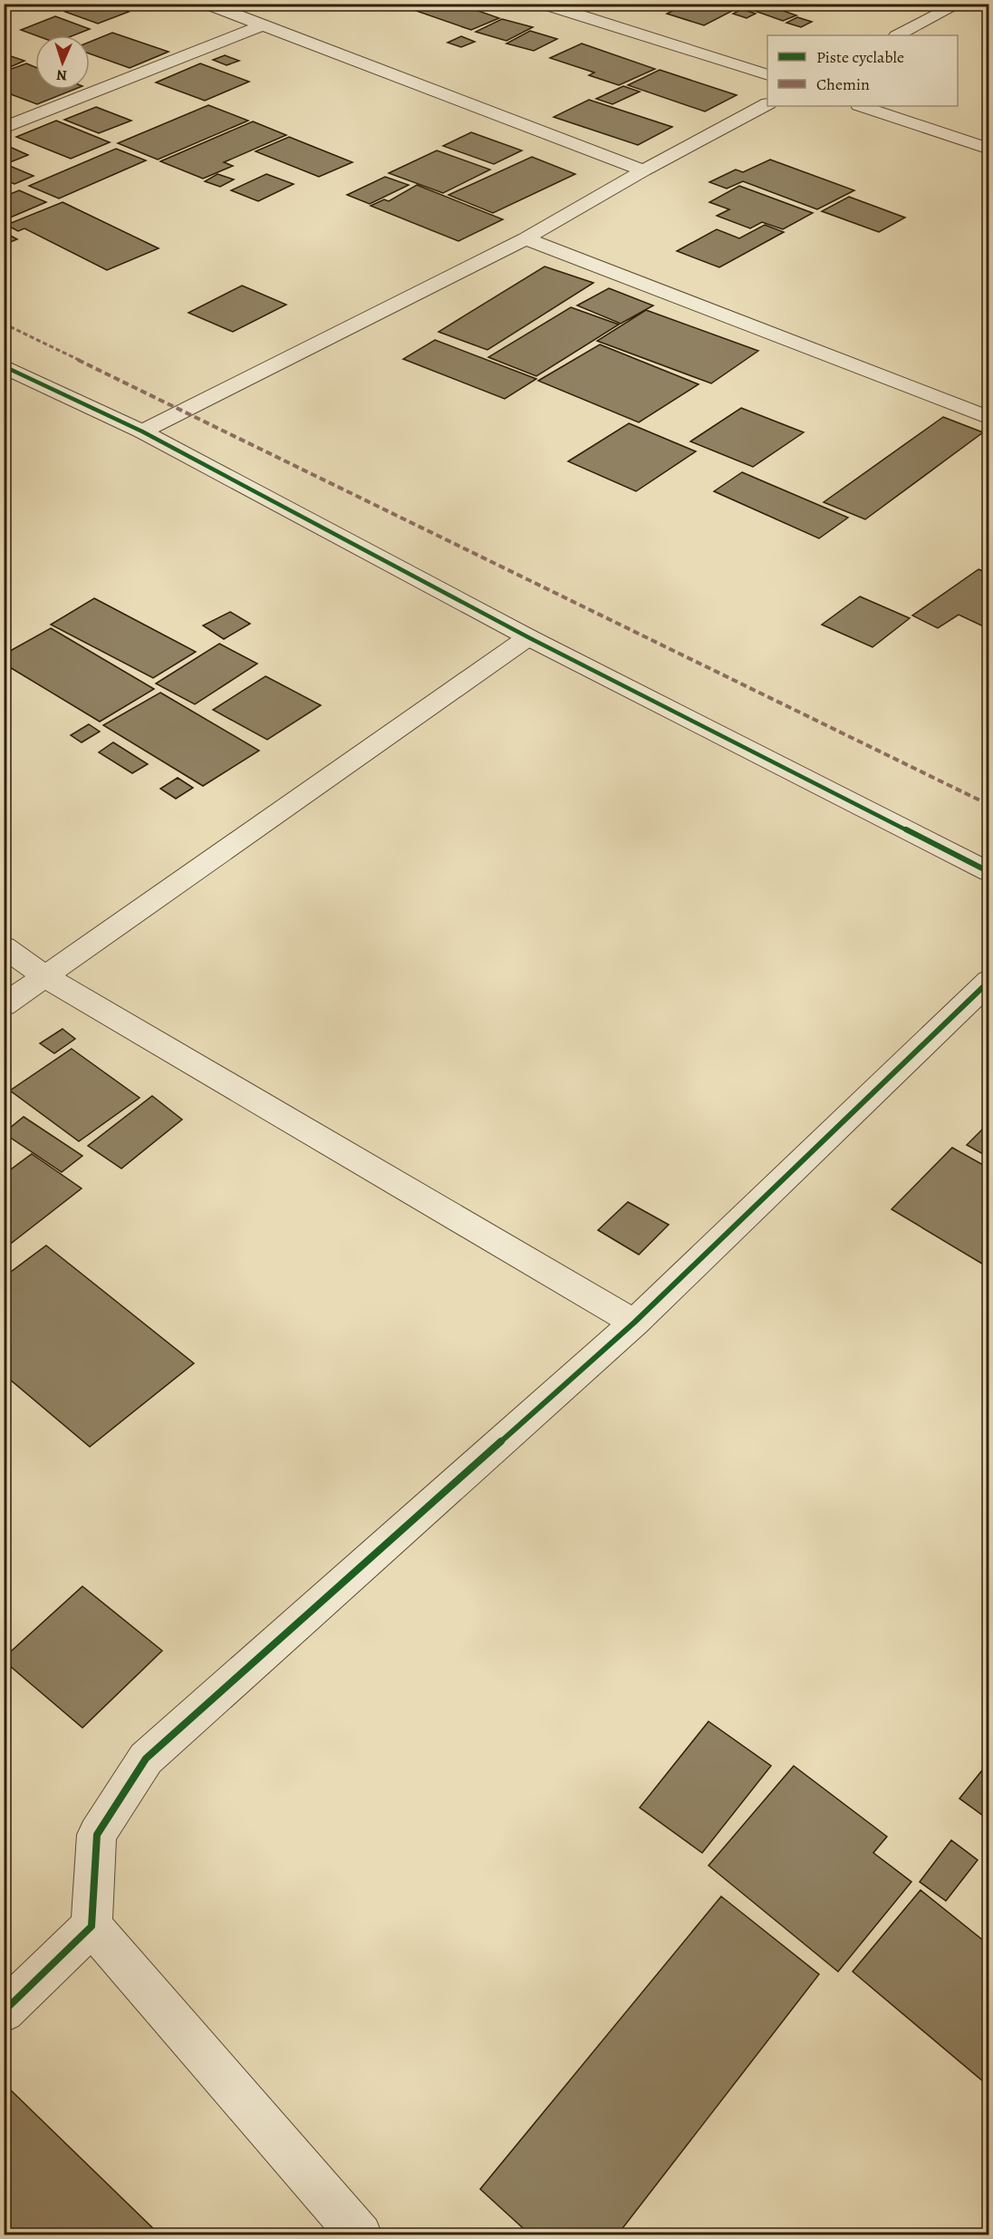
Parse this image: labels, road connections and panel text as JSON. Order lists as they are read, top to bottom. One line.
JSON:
{"legend":["Piste cyclable","Chemin"],"north":"bottom"}
